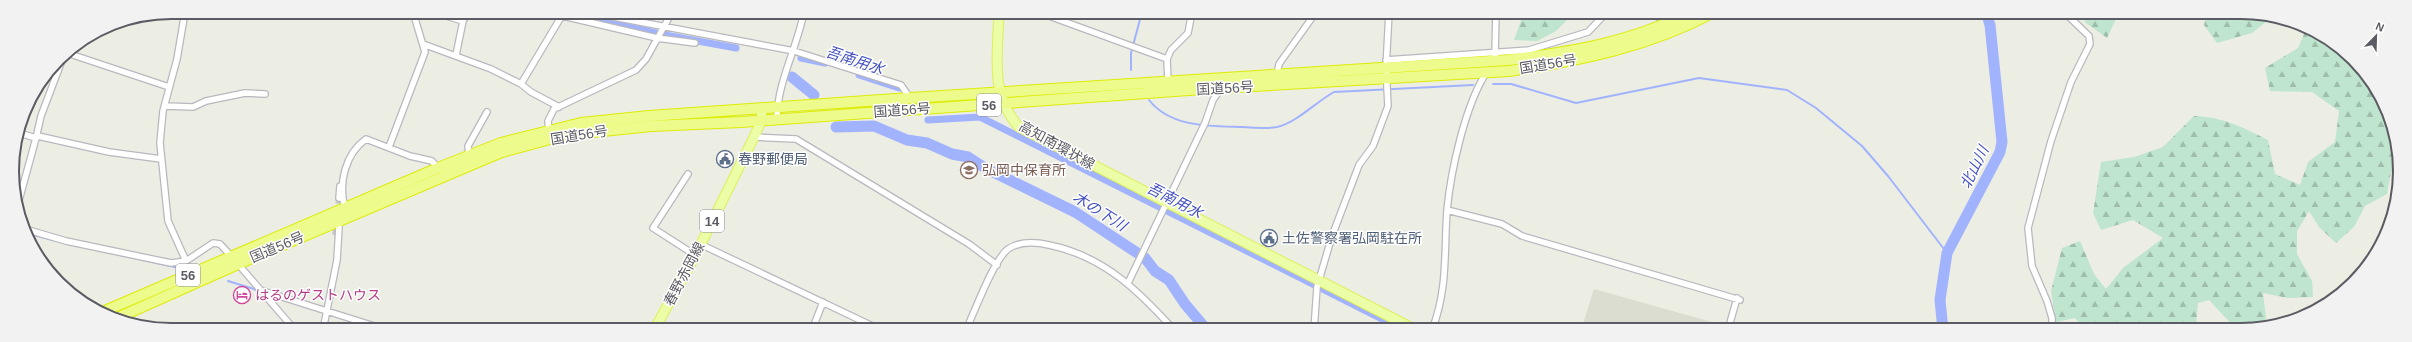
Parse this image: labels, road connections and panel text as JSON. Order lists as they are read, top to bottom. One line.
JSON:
{"streets":{"highway":["国道56号","56"],"main road":["高知南環状線","14","春野赤岡線"]},"crossings":[["国道56号","高知南環状線"],["国道56号","春野赤岡線"]],"water":["吾南用水","北山川","木の下川"],"places":{"public building":["春野郵便局","土佐警察署弘岡駐在所"],"school or university":["弘岡中保育所"],"hotel":["はるのゲストハウス"]},"north":"top right"}
